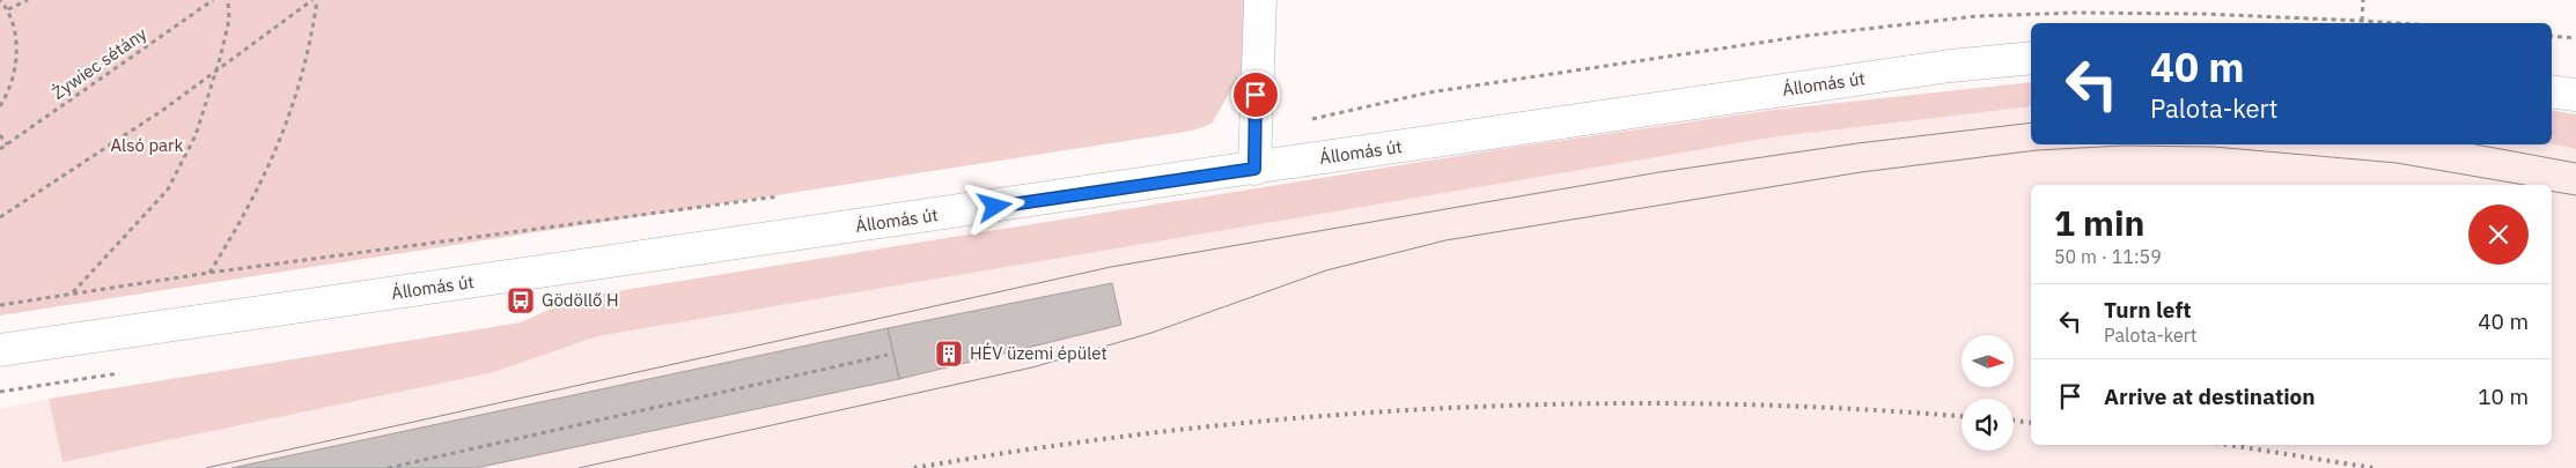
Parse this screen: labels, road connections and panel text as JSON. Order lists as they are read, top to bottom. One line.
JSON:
{"streets":{"main road":["Állomás út"],"path":["Żywiec sétány"]},"parks":["Alsó park"],"places":{"bus stop":["Gödöllő H"],"building":["HÉV üzemi épület"]},"north":"right","page":{"turn":["40 m","Palota-kert"],"heading":["1 min","50 m · 11:59"],"list":[{"name":"Turn left","note":"Palota-kert","value":"40 m"},{"name":"Arrive at destination","value":"10 m"}]}}
